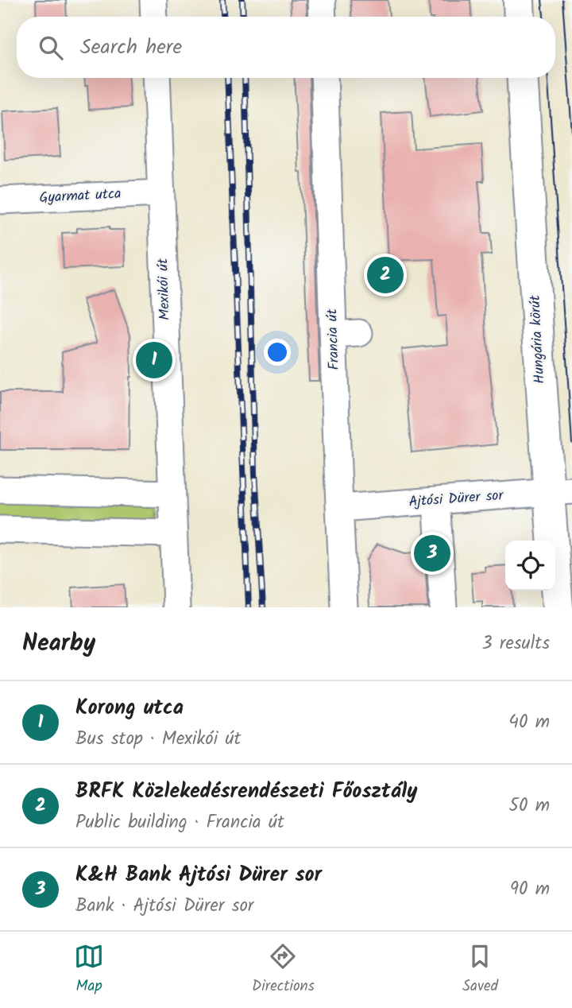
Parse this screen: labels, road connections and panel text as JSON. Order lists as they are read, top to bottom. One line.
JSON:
{"streets":{"main road":["Hungária körút"],"street":["Gyarmat utca","Mexikói út","Francia út","Ajtósi Dürer sor"]},"crossings":[["Gyarmat utca","Mexikói út"],["Francia út","Ajtósi Dürer sor"],["Hungária körút","Ajtósi Dürer sor"]],"page":{"search":"Search here","pins":["2","1","3"],"heading":["Nearby","3 results"],"list":[{"mark":"1","name":"Korong utca","note":"Bus stop · Mexikói út","value":"40 m"},{"mark":"2","name":"BRFK Közlekedésrendészeti Főosztály","note":"Public building · Francia út","value":"50 m"},{"mark":"3","name":"K&H Bank Ajtósi Dürer sor","note":"Bank · Ajtósi Dürer sor","value":"90 m"}],"nav":["Map","Directions","Saved"]}}
